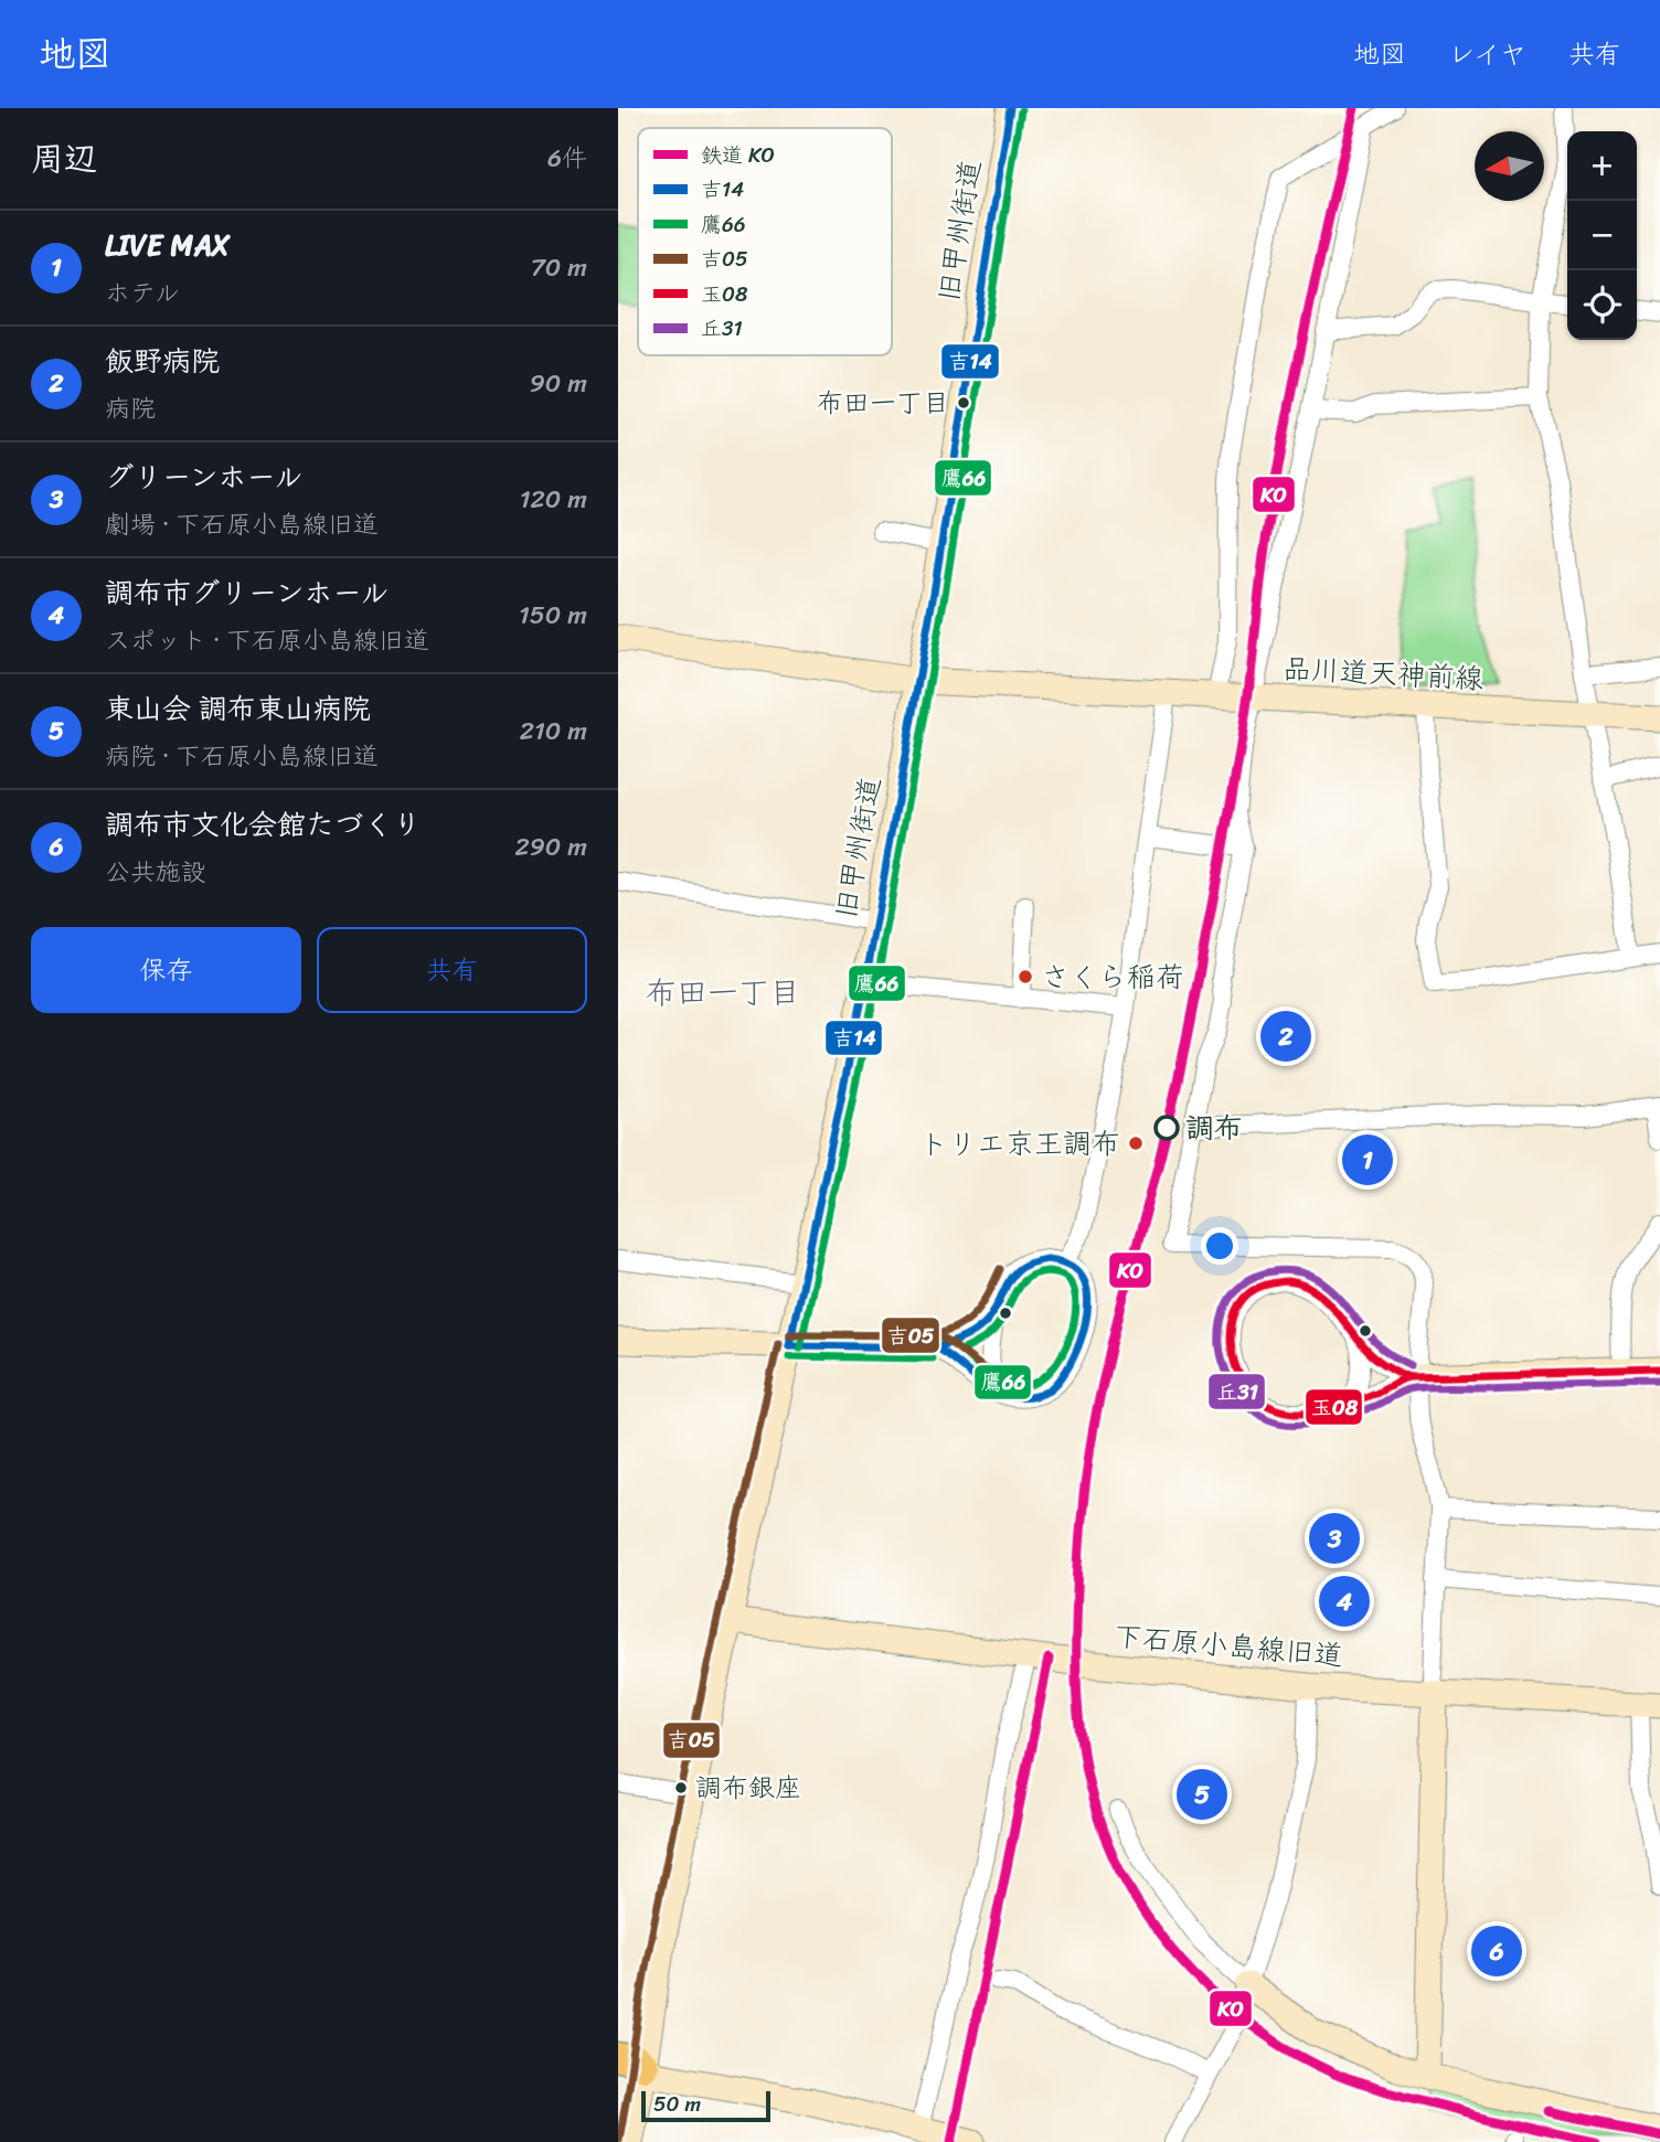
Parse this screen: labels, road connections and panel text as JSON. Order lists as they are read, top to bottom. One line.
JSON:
{"streets":{"street":["旧甲州街道","品川道天神前線","下石原小島線旧道"]},"crossings":[["旧甲州街道","品川道天神前線"],["旧甲州街道","下石原小島線旧道"]],"districts":["布田一丁目"],"places":["布田一丁目","さくら稲荷","調布","トリエ京王調布","調布銀座"],"lines":["rail line KO","transit line 吉14","transit line 鷹66","transit line 吉05","transit line 丘31","transit line 玉08"],"legend":["鉄道 KO","吉14","鷹66","吉05","玉08","丘31"],"scale_bar":"50 m","north":"left","page":{"header":"地図","nav":["地図","レイヤ","共有"],"heading":["周辺","6件"],"map_buttons":["+","−"],"list":[{"mark":"1","name":"LIVE MAX","note":"ホテル","value":"70 m"},{"mark":"2","name":"飯野病院","note":"病院","value":"90 m"},{"mark":"3","name":"グリーンホール","note":"劇場 · 下石原小島線旧道","value":"120 m"},{"mark":"4","name":"調布市グリーンホール","note":"スポット · 下石原小島線旧道","value":"150 m"},{"mark":"5","name":"東山会 調布東山病院","note":"病院 · 下石原小島線旧道","value":"210 m"},{"mark":"6","name":"調布市文化会館たづくり","note":"公共施設","value":"290 m"}],"buttons":["保存","共有"],"pins":["2","1","3","4","5","6"],"scale":"50 m"}}
